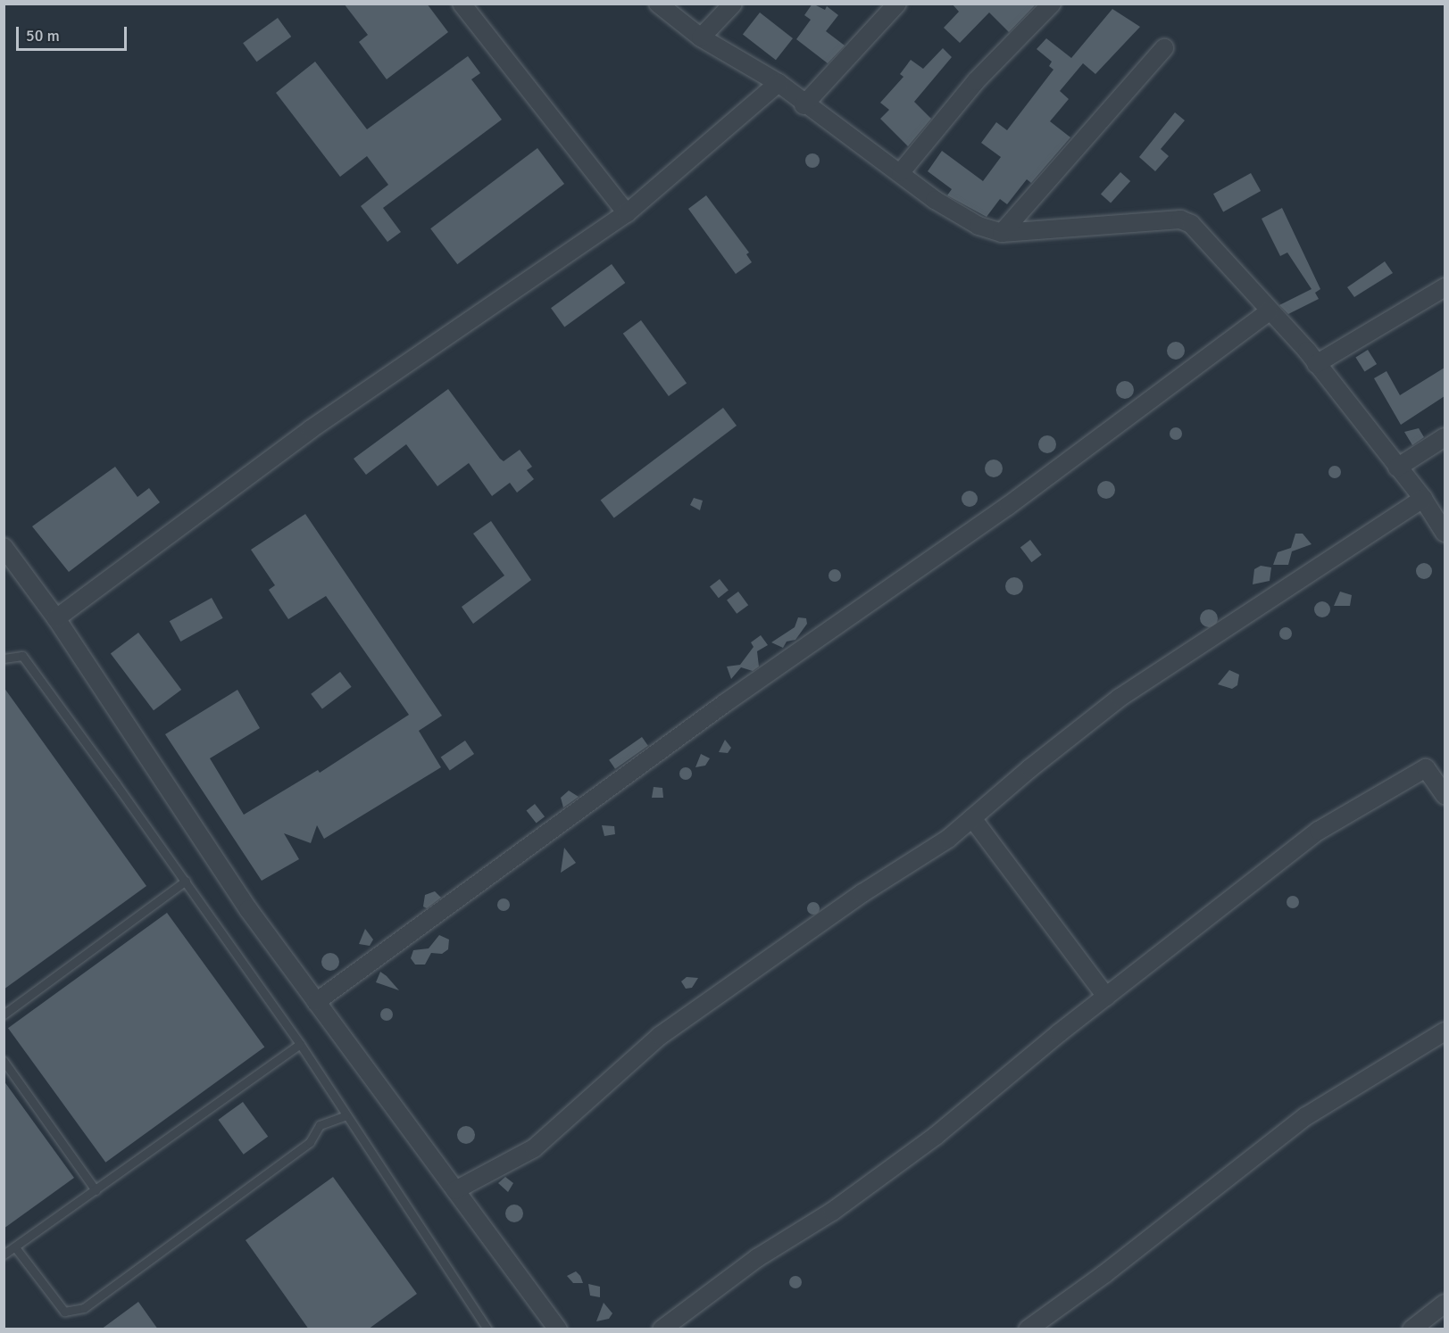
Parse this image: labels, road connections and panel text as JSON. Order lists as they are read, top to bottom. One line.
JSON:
{"scale_bar":"50 m"}
